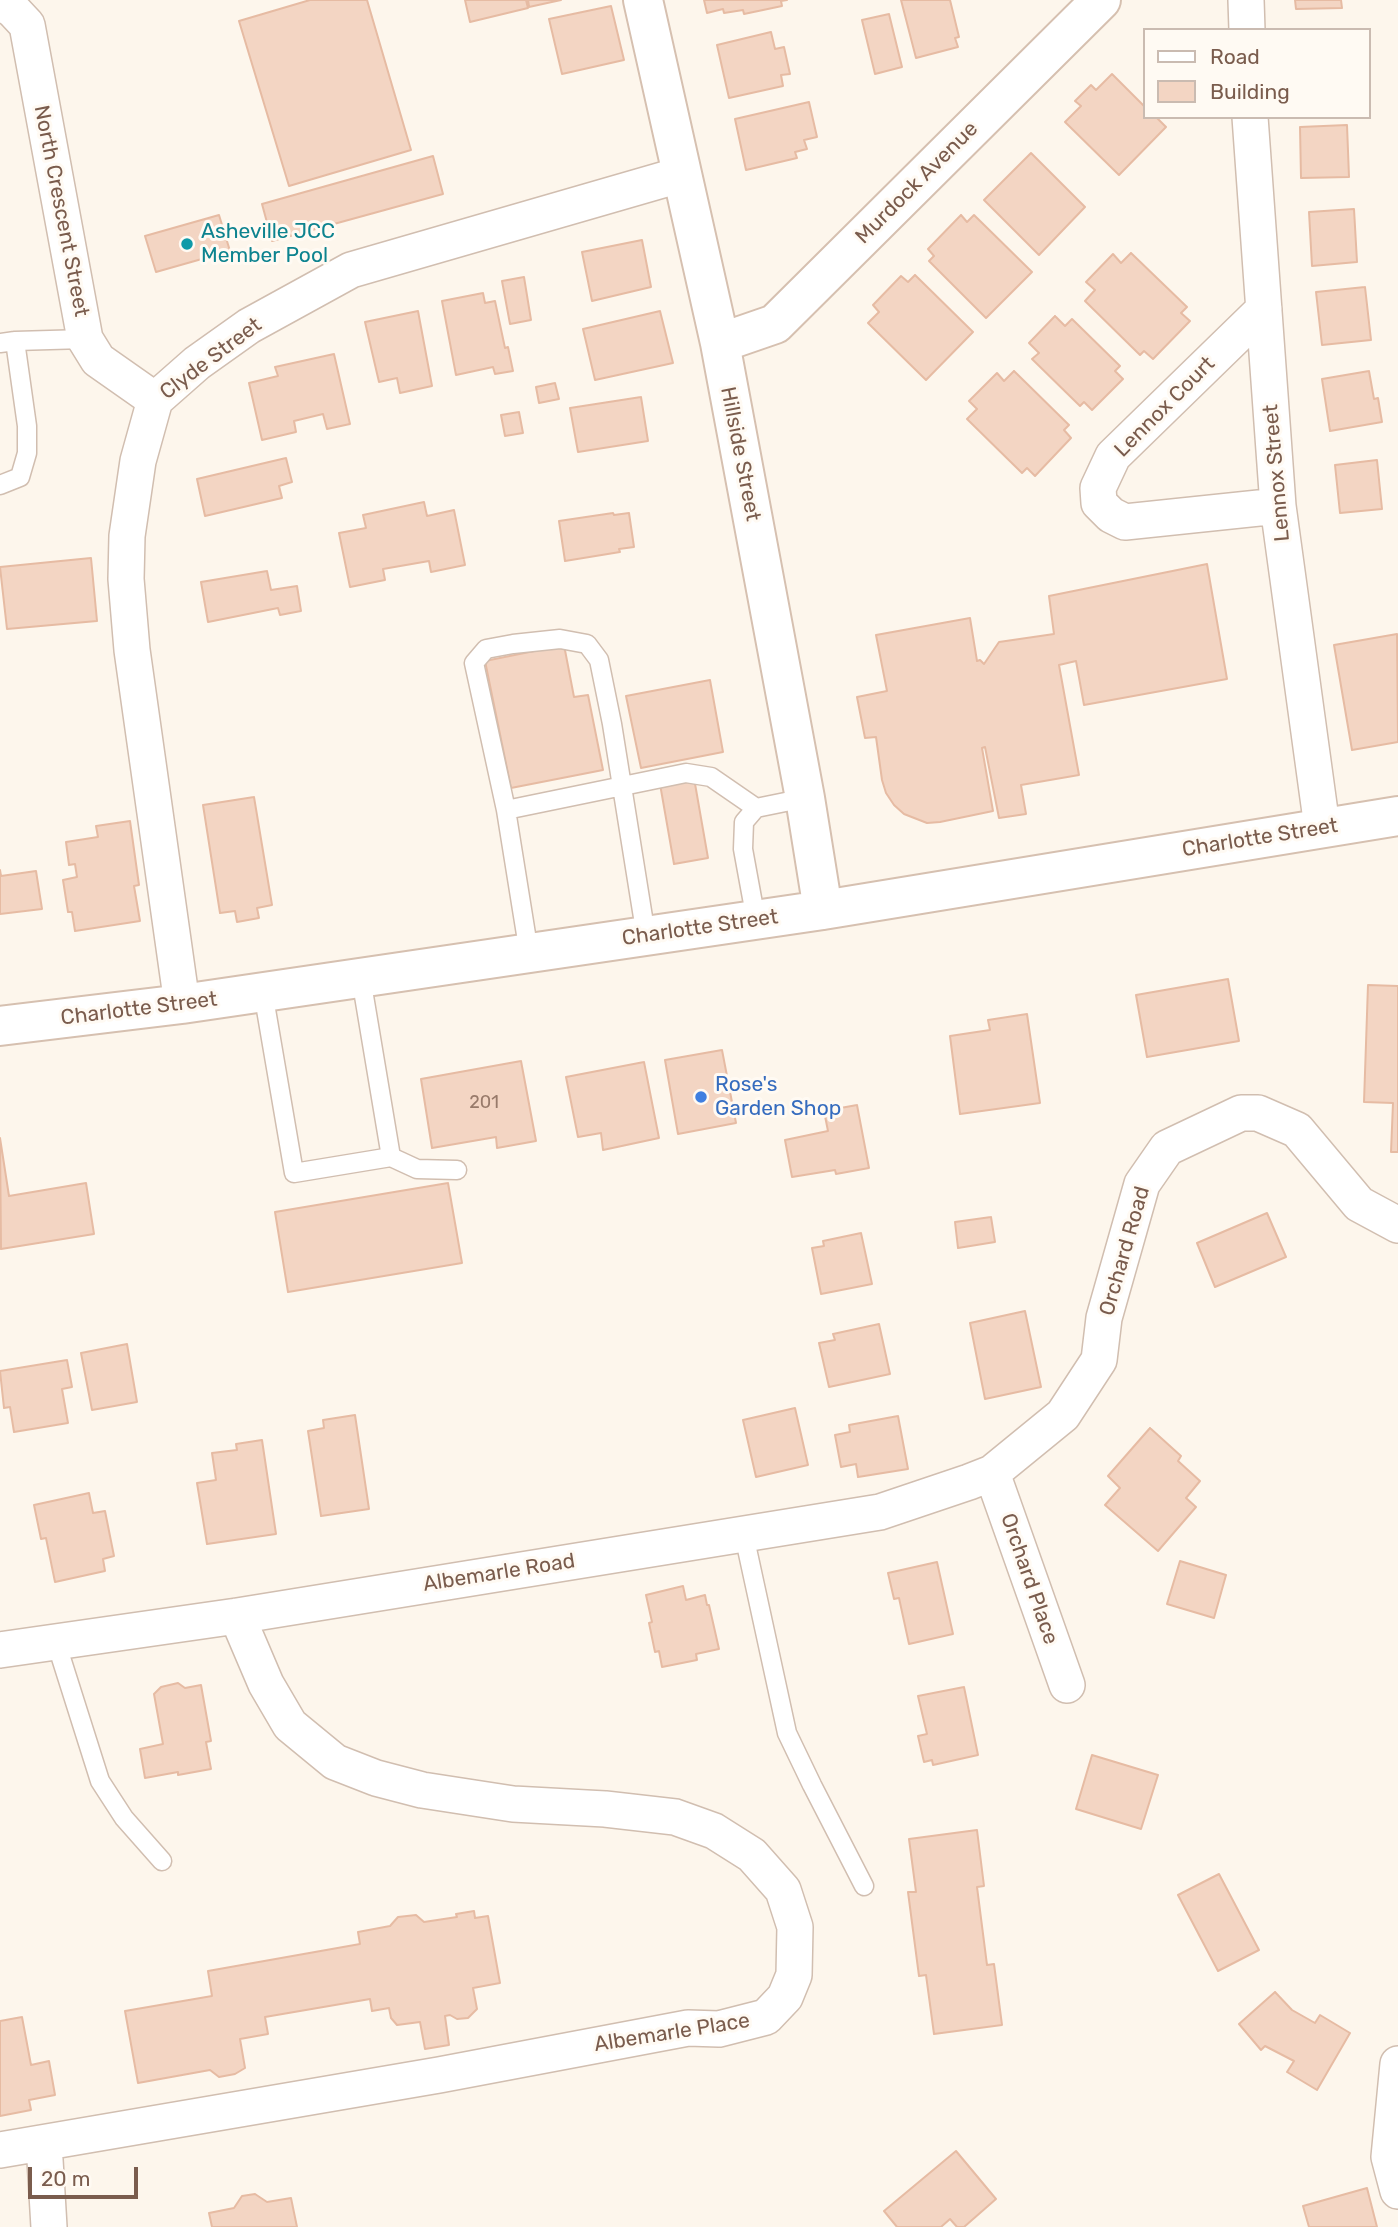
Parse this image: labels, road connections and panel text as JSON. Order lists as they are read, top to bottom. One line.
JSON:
{"streets":{"street":["Murdock Avenue","North Crescent Street","Clyde Street","Lennox Court","Hillside Street","Lennox Street","Charlotte Street","Orchard Road","Albemarle Road","Orchard Place","Albemarle Place"]},"crossings":[["Murdock Avenue","Hillside Street"],["North Crescent Street","Clyde Street"],["Clyde Street","Hillside Street"],["Clyde Street","Charlotte Street"],["Lennox Court","Lennox Street"],["Hillside Street","Charlotte Street"],["Lennox Street","Charlotte Street"],["Orchard Road","Albemarle Road"],["Orchard Road","Orchard Place"],["Albemarle Road","Orchard Place"],["Albemarle Road","Albemarle Place"]],"places":["Asheville JCC Member Pool","Rose's Garden Shop"],"house_numbers":["201"],"legend":["Road","Building"],"scale_bar":"20 m"}
